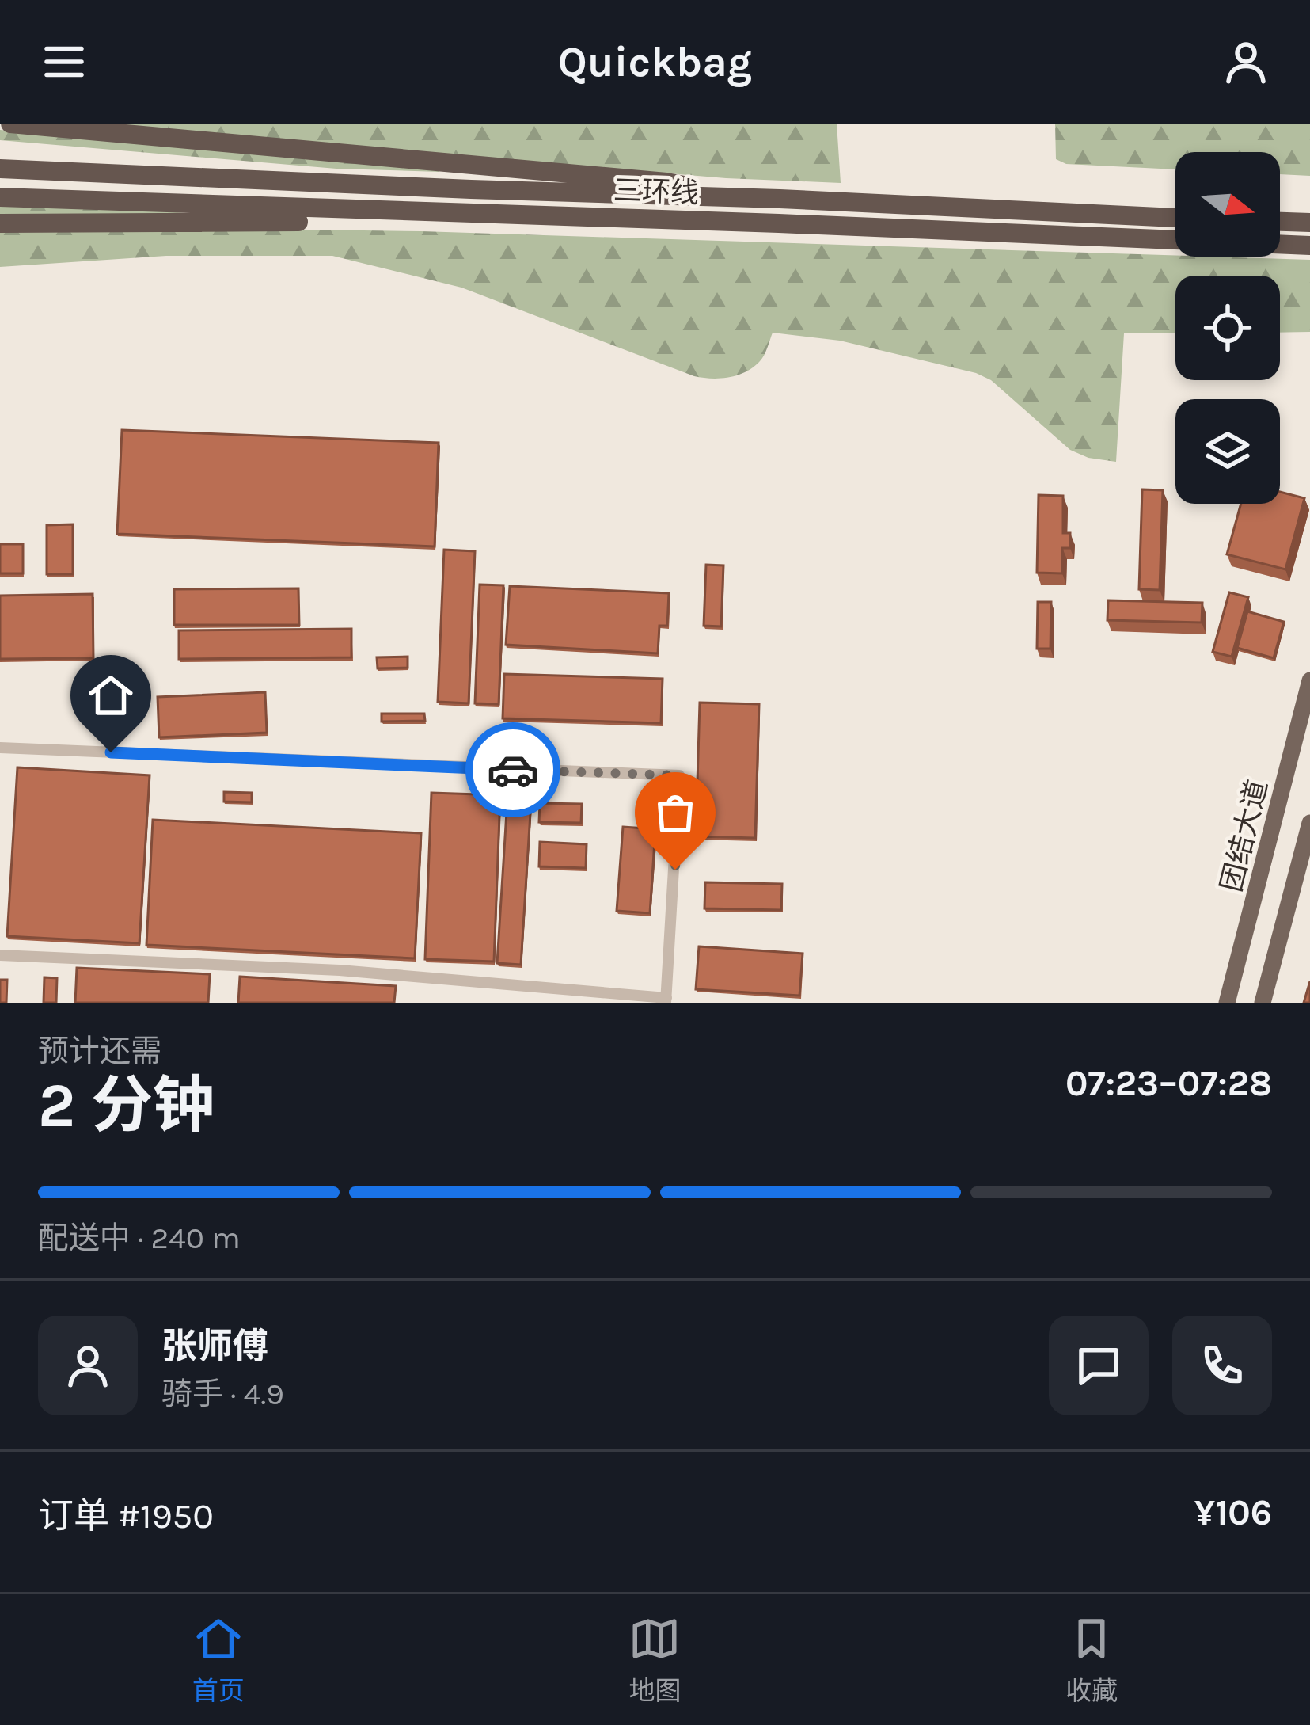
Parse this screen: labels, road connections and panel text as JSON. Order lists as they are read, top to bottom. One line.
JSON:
{"streets":{"highway":["三环线"],"main road":["团结大道"]},"north":"right","page":{"header":"Quickbag","heading":["2 分钟","预计还需","07:23–07:28"],"panel":["张师傅","骑手 · 4.9","订单 #1950","¥106"],"bar":"配送中 · 240 m","tabs":["首页","地图","收藏"]}}
